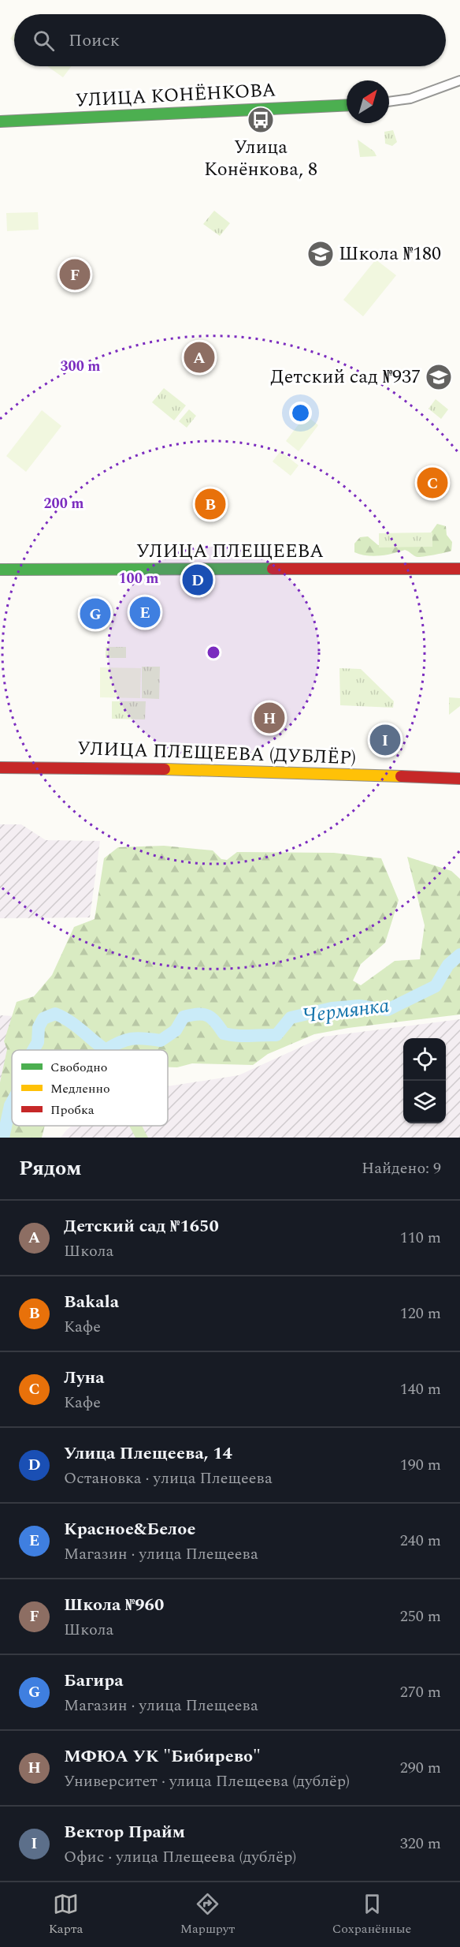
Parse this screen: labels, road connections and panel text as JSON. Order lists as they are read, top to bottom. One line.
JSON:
{"streets":{"street":["УЛИЦА КОНЁНКОВА","УЛИЦА ПЛЕЩЕЕВА","УЛИЦА ПЛЕЩЕЕВА (ДУБЛЁР)"]},"water":["Чермянка"],"places":{"bus stop":["Улица Конёнкова, 8"],"school or university":["Школа №180","Детский сад №937"]},"legend":["Свободно","Медленно","Пробка"],"north":"top right","page":{"search":"Поиск","pins":["F","A","C","B","D","E","G","H","I"],"heading":["Рядом","Найдено: 9"],"list":[{"mark":"A","name":"Детский сад №1650","note":"Школа","value":"110 m"},{"mark":"B","name":"Bakala","note":"Кафе","value":"120 m"},{"mark":"C","name":"Луна","note":"Кафе","value":"140 m"},{"mark":"D","name":"Улица Плещеева, 14","note":"Остановка · улица Плещеева","value":"190 m"},{"mark":"E","name":"Красное&Белое","note":"Магазин · улица Плещеева","value":"240 m"},{"mark":"F","name":"Школа №960","note":"Школа","value":"250 m"},{"mark":"G","name":"Багира","note":"Магазин · улица Плещеева","value":"270 m"},{"mark":"H","name":"МФЮА УК \"Бибирево\"","note":"Университет · улица Плещеева (дублёр)","value":"290 m"},{"mark":"I","name":"Вектор Прайм","note":"Офис · улица Плещеева (дублёр)","value":"320 m"}],"nav":["Карта","Маршрут","Сохранённые"]},"rings":["300 m","200 m","100 m"]}
